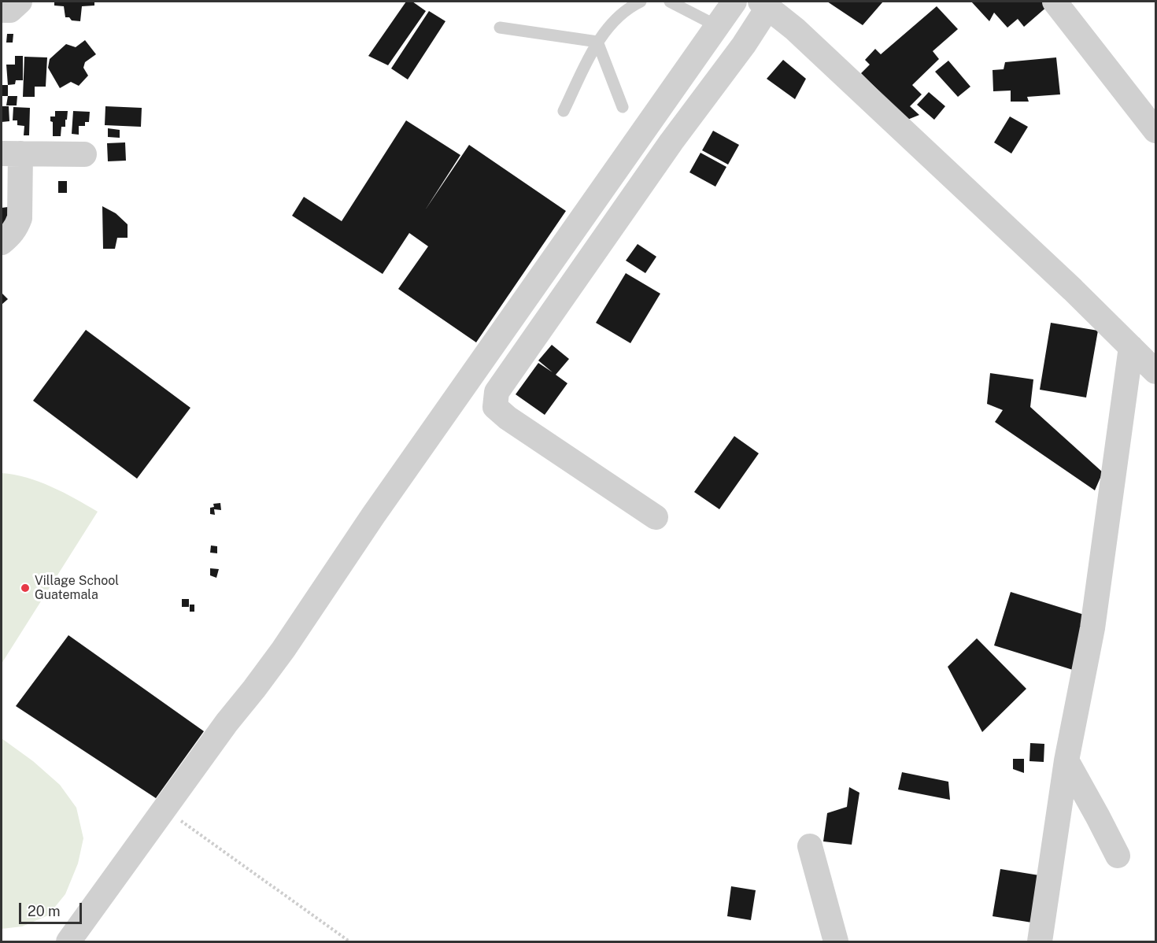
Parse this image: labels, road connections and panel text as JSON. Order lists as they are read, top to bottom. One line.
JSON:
{"places":["Village School Guatemala"],"scale_bar":"20 m"}
